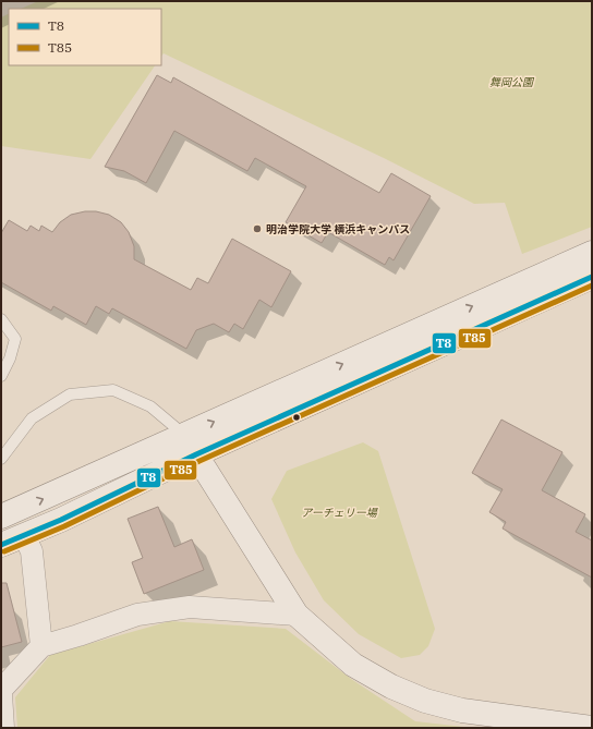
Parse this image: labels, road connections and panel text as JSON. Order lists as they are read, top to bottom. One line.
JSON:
{"parks":["舞岡公園","アーチェリー場"],"places":["明治学院大学 横浜キャンパス"],"lines":["transit line T8","transit line T85"],"legend":["T8","T85"]}
